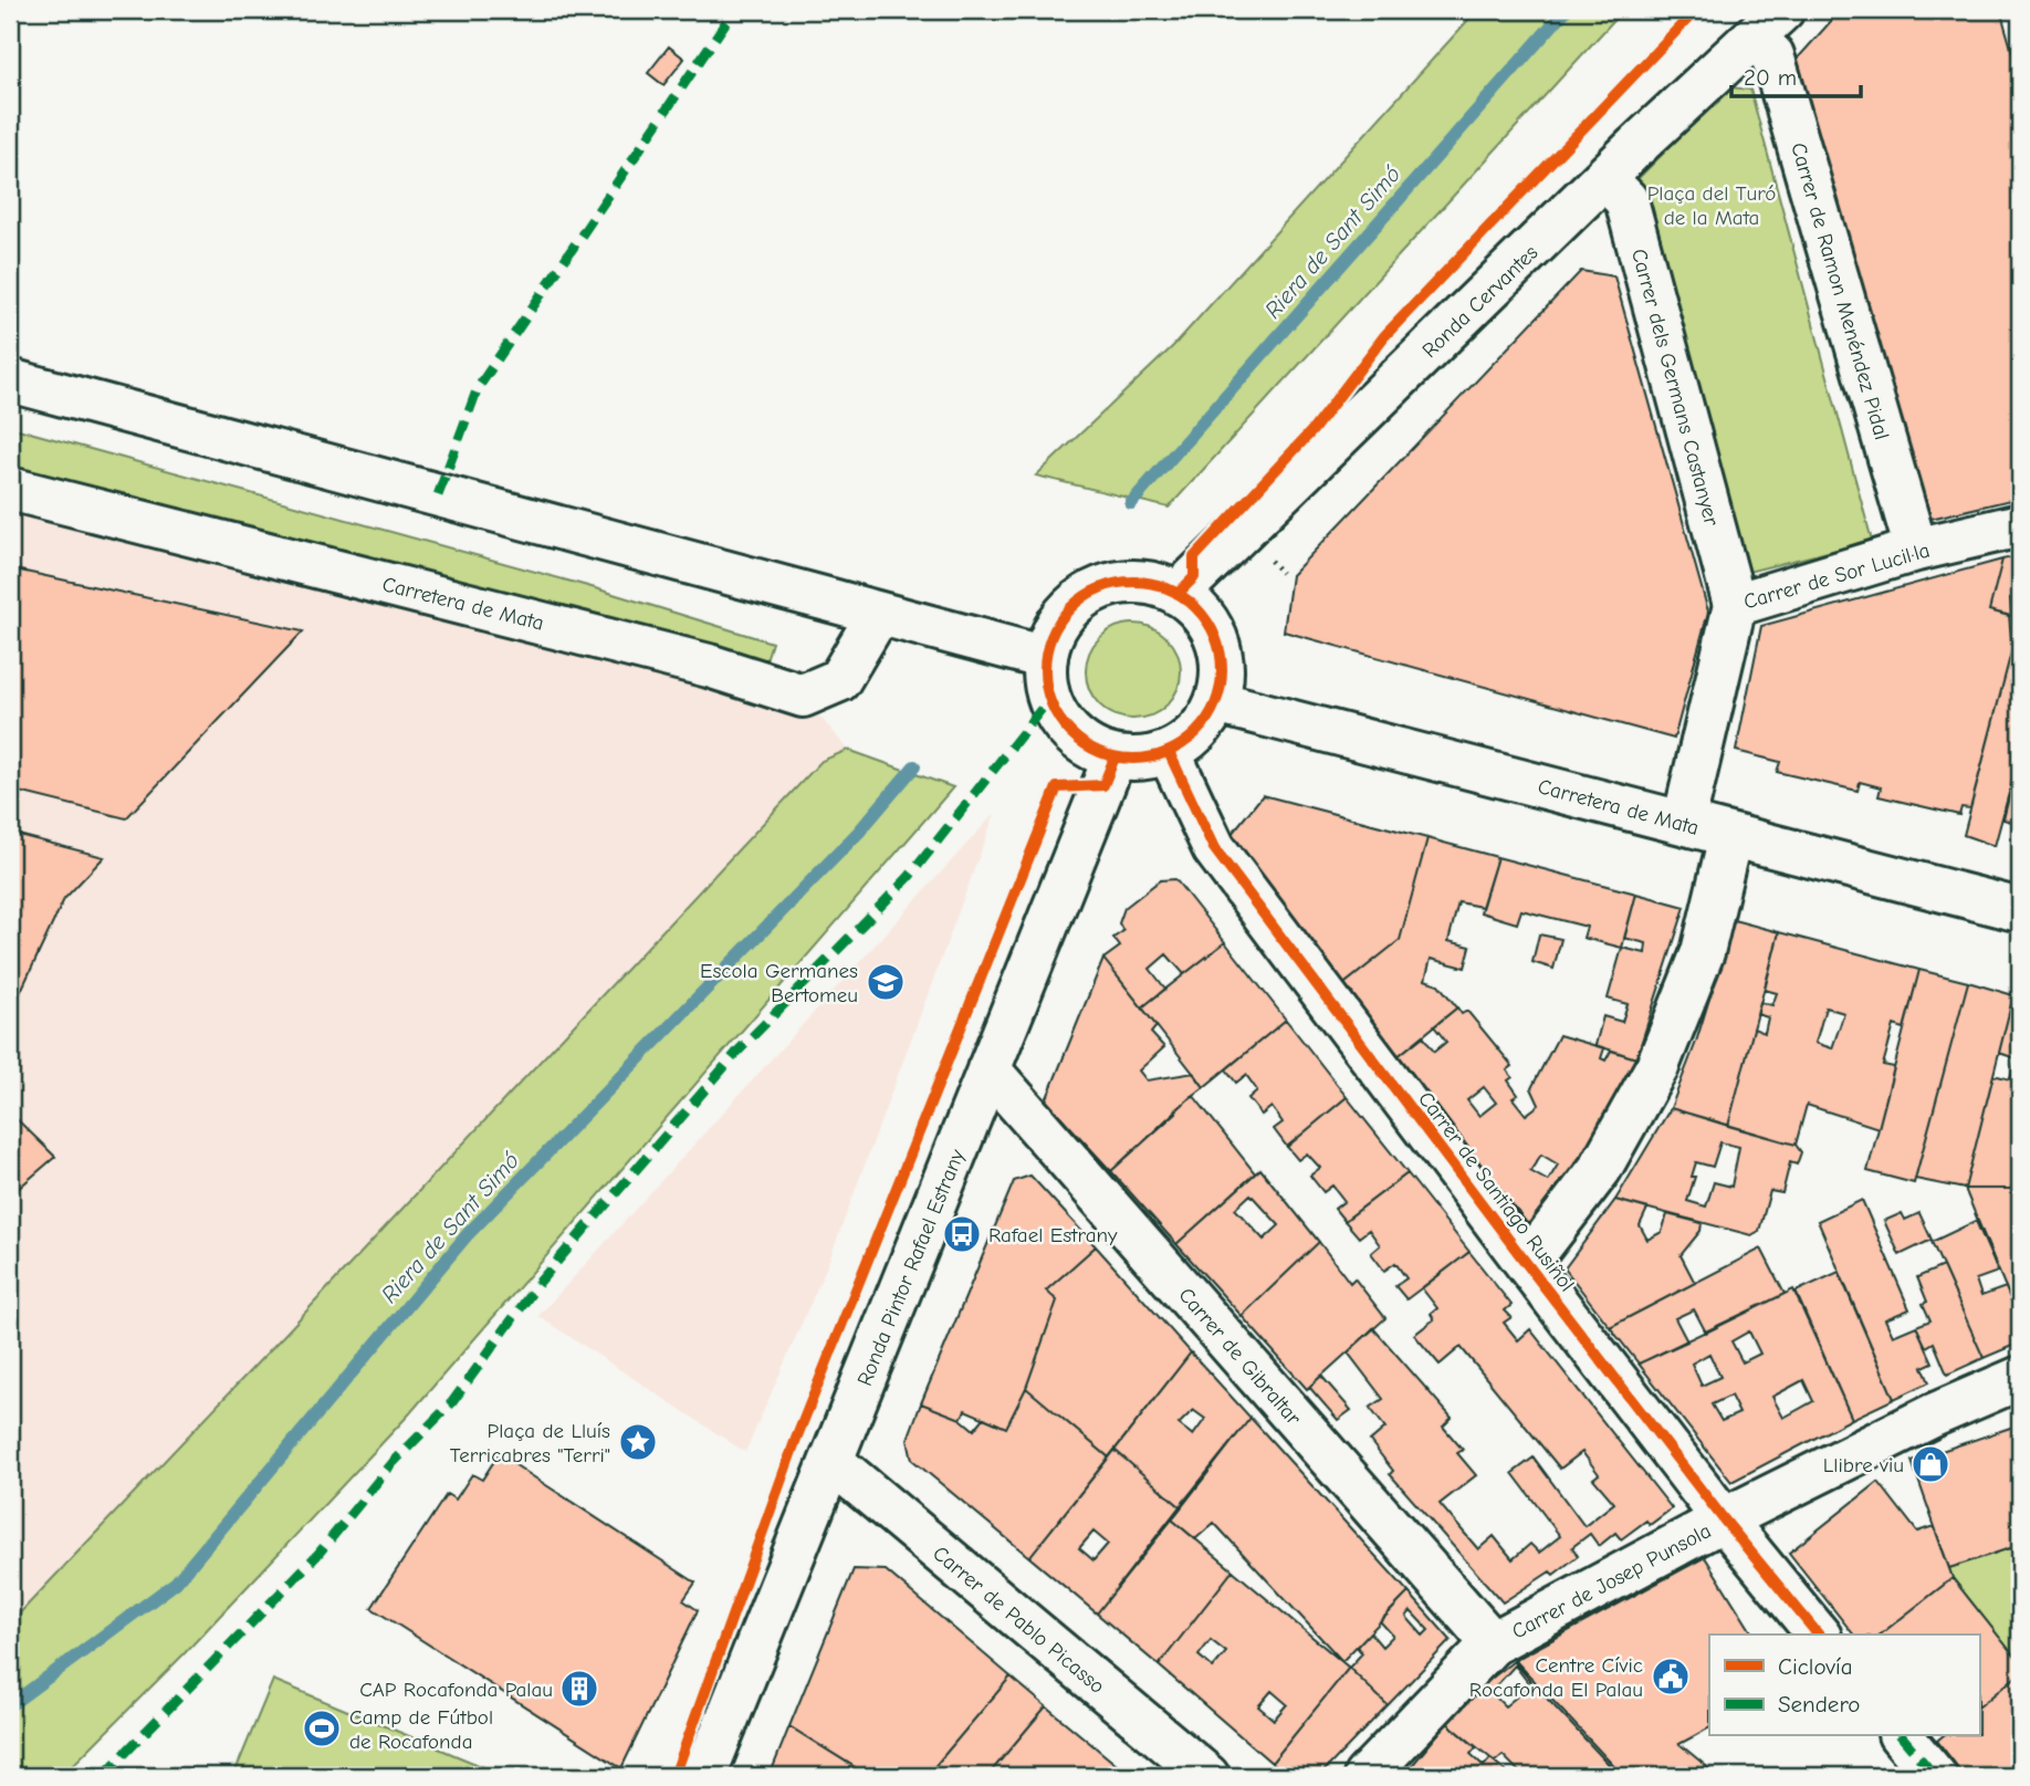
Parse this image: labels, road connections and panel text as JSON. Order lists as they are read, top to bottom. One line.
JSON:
{"streets":{"street":["Carrer de Ramon Menéndez Pidal","Ronda Cervantes","Carrer dels Germans Castanyer","Carrer de Sor Lucil·la","Carretera de Mata","Carrer de Santiago Rusiñol","Ronda Pintor Rafael Estrany","Carrer de Gibraltar","Carrer de Josep Punsola","Carrer de Pablo Picasso"]},"crossings":[["Carrer de Ramon Menéndez Pidal","Ronda Cervantes"],["Carrer de Ramon Menéndez Pidal","Carrer de Sor Lucil·la"],["Ronda Cervantes","Carrer dels Germans Castanyer"],["Ronda Cervantes","Carretera de Mata"],["Ronda Cervantes","Carrer de Santiago Rusiñol"],["Ronda Cervantes","Ronda Pintor Rafael Estrany"],["Carrer dels Germans Castanyer","Carrer de Sor Lucil·la"],["Carrer de Sor Lucil·la","Carretera de Mata"],["Carretera de Mata","Carrer de Santiago Rusiñol"],["Carretera de Mata","Ronda Pintor Rafael Estrany"],["Carrer de Santiago Rusiñol","Ronda Pintor Rafael Estrany"],["Carrer de Santiago Rusiñol","Carrer de Josep Punsola"],["Ronda Pintor Rafael Estrany","Carrer de Gibraltar"],["Ronda Pintor Rafael Estrany","Carrer de Pablo Picasso"],["Carrer de Gibraltar","Carrer de Josep Punsola"]],"water":["Riera de Sant Simó"],"parks":["Plaça del Turó de la Mata"],"places":{"school or university":["Escola Germanes Bertomeu"],"bus stop":["Rafael Estrany"],"place":["Plaça de Lluís Terricabres \"Terri\""],"shop":["Llibre viu"],"public building":["Centre Cívic Rocafonda El Palau"],"building":["CAP Rocafonda Palau"],"sports":["Camp de Fútbol de Rocafonda"]},"legend":["Ciclovía","Sendero"],"scale_bar":"20 m"}
